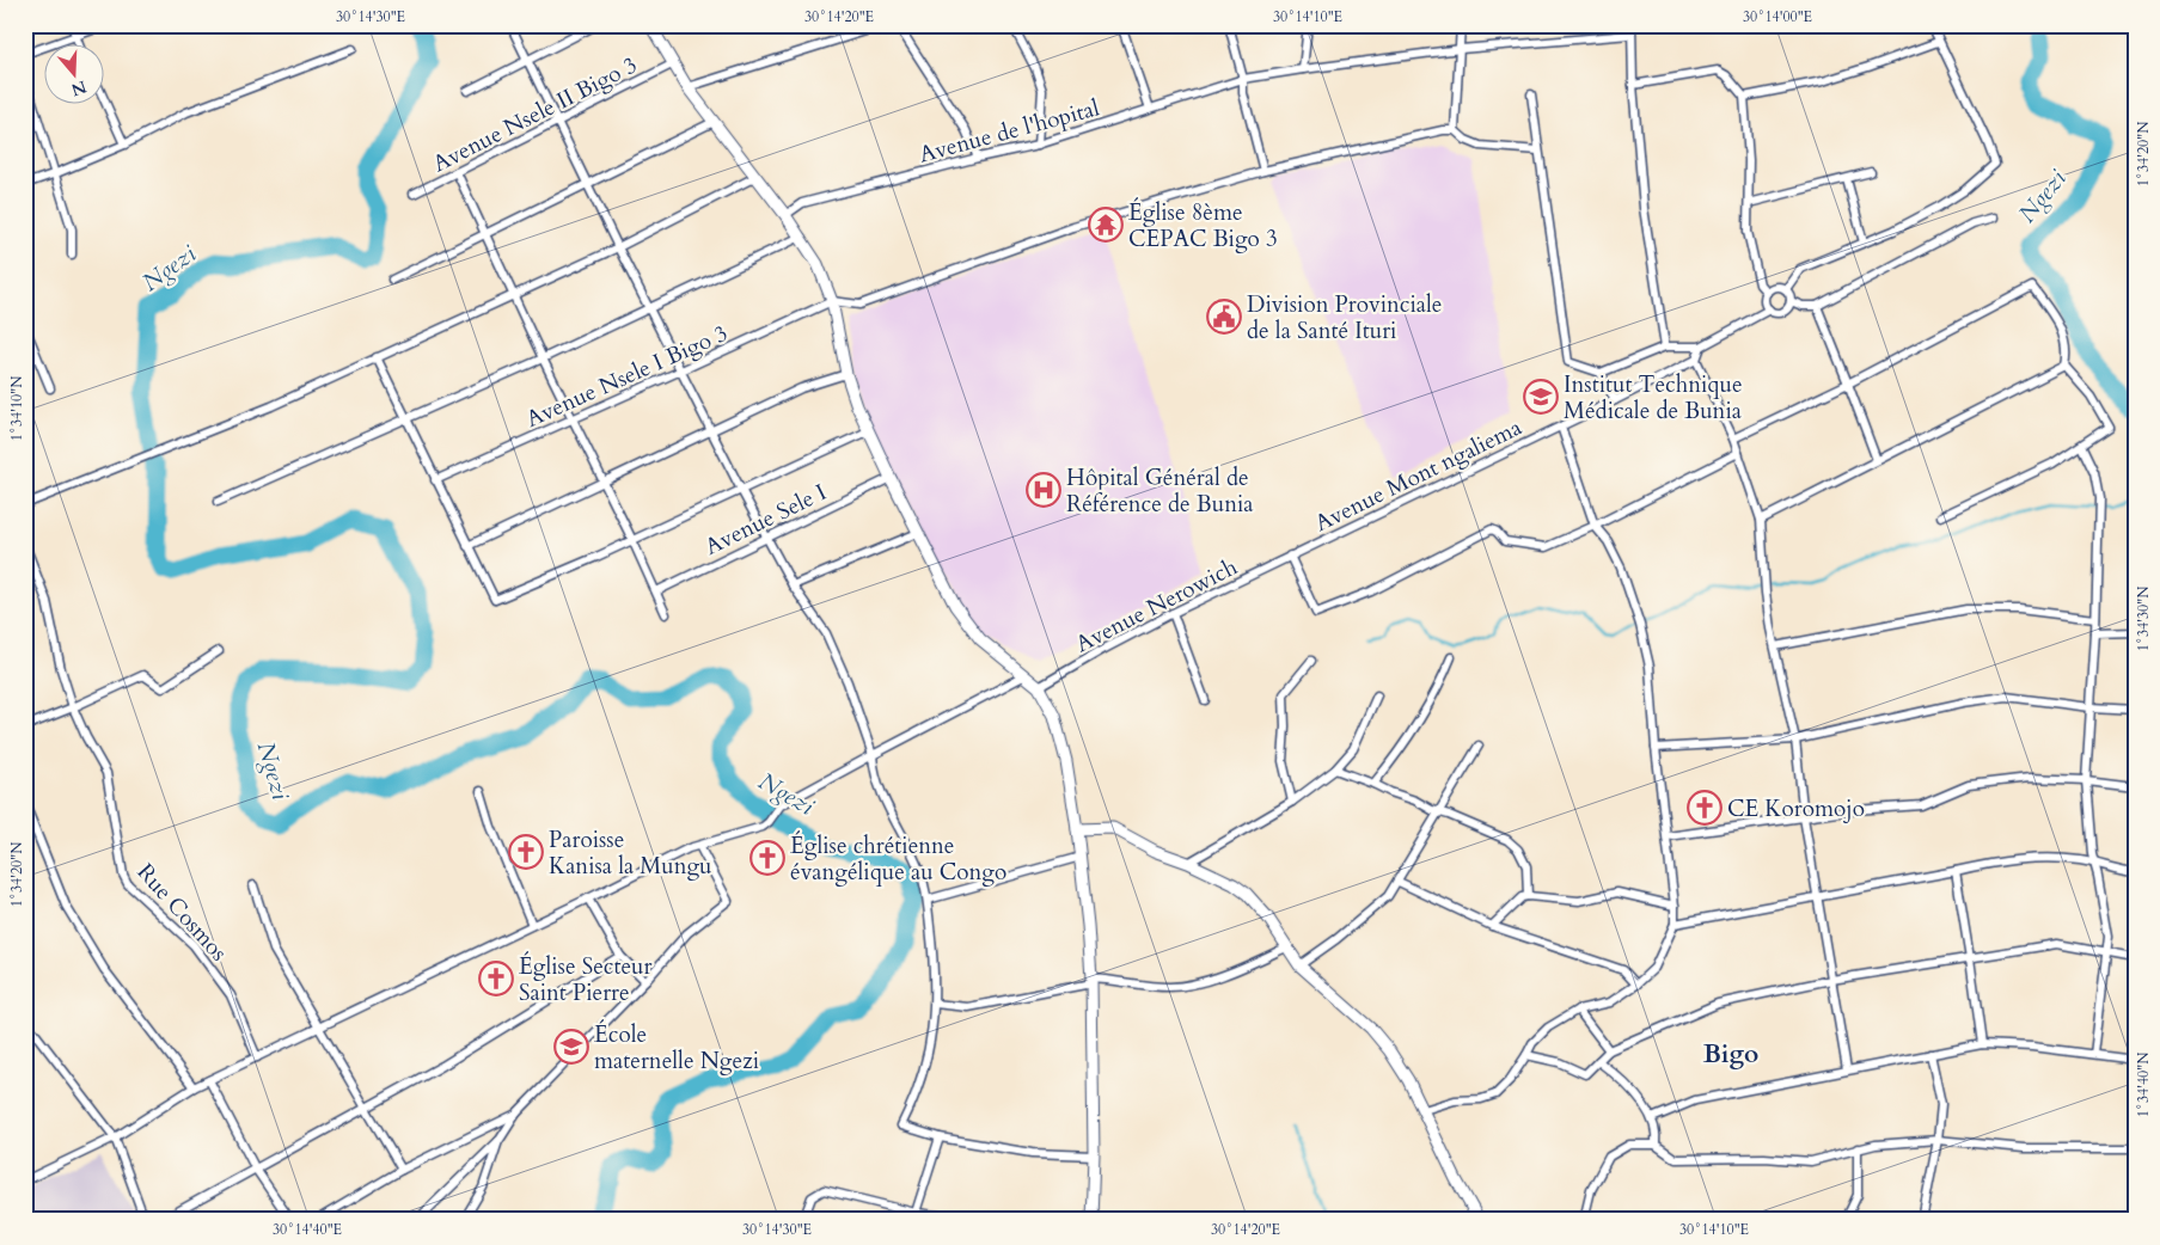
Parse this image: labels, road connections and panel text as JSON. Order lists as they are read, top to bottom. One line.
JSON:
{"streets":{"street":["Avenue Nsele II Bigo 3","Avenue de l'hopital","Avenue Nsele I Bigo 3","Avenue Mont ngaliema","Avenue Sele I","Avenue Nerowich","Rue Cosmos"]},"crossings":[["Avenue Mont ngaliema","Avenue Nerowich"]],"districts":["Bigo"],"water":["Ngezi"],"places":{"temple":["Église 8ème CEPAC Bigo 3"],"public building":["Division Provinciale de la Santé Ituri"],"school or university":["Institut Technique Médicale de Bunia","École maternelle Ngezi"],"hospital":["Hôpital Général de Référence de Bunia"],"church":["CE Koromojo","Paroisse Kanisa la Mungu","Église chrétienne évangélique au Congo","Église Secteur Saint Pierre"]},"north":"bottom","coordinates":["30°14'30\"E","30°14'20\"E","30°14'10\"E","30°14'00\"E","1°34'20\"N","1°34'10\"N","1°34'30\"N","1°34'40\"N","30°14'40\"E"]}
